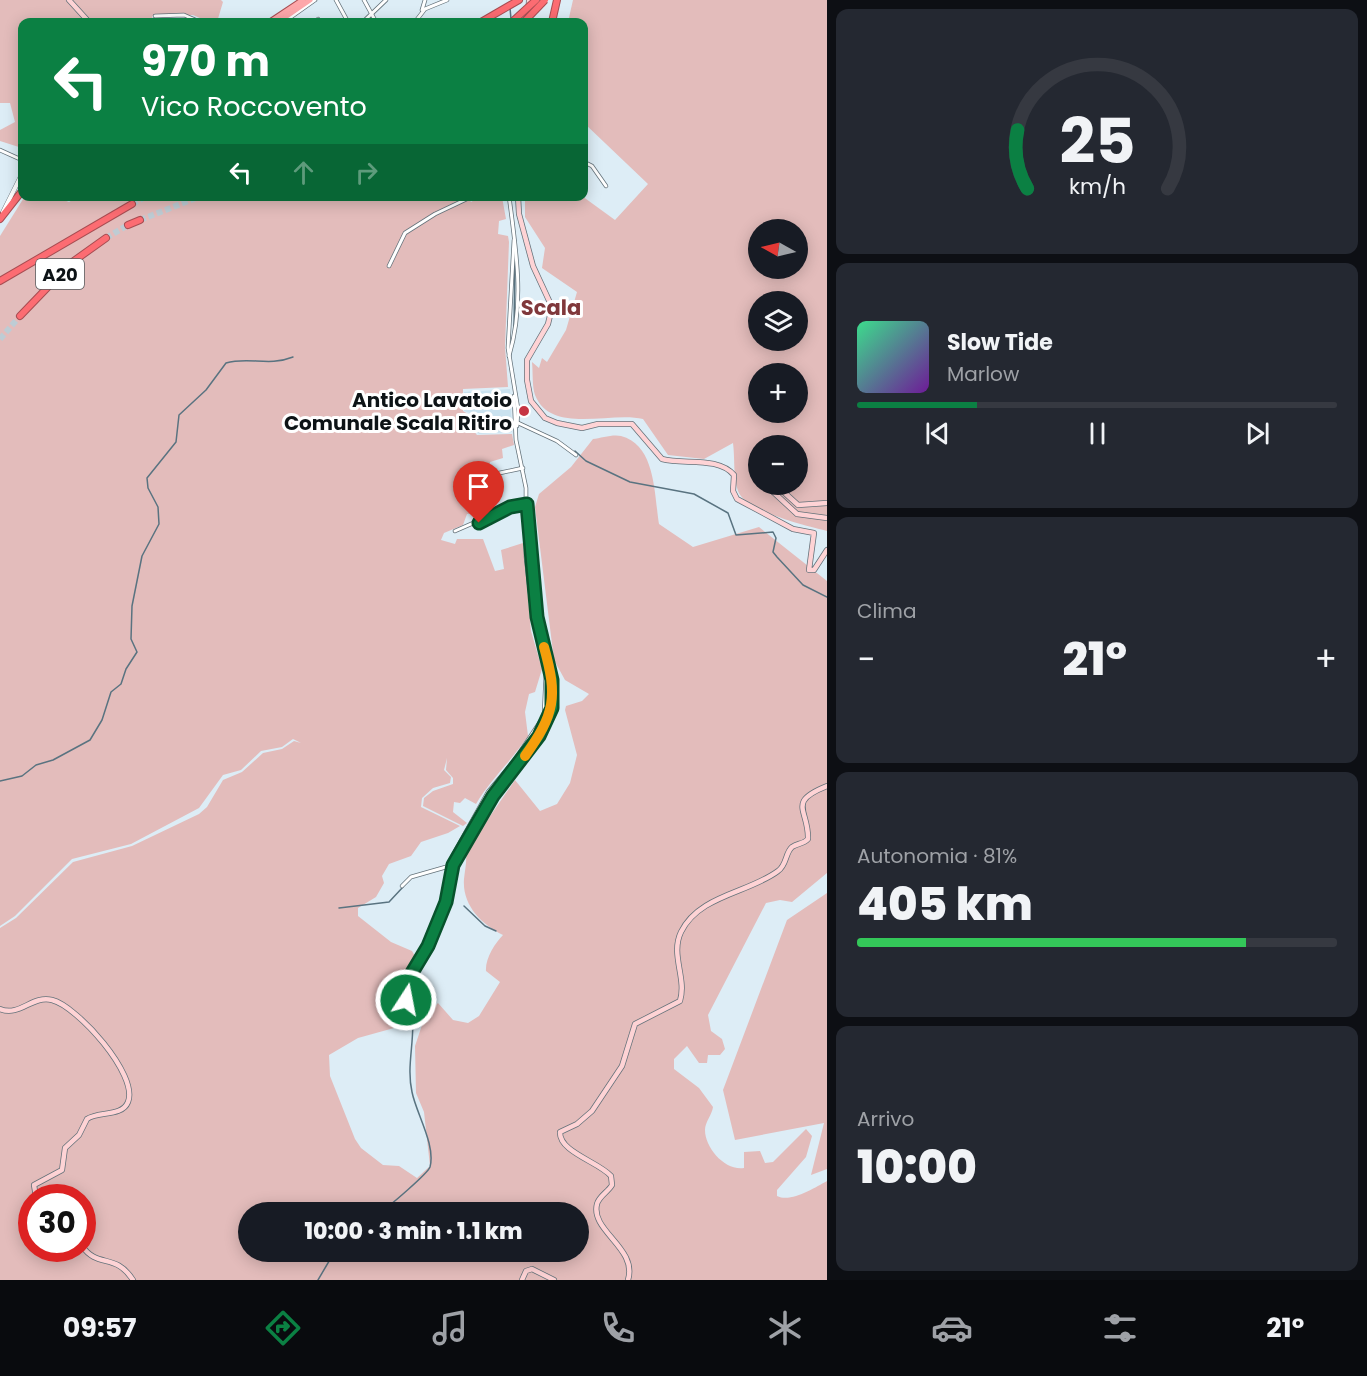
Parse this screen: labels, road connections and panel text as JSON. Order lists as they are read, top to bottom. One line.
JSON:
{"streets":{"highway":["A20"]},"districts":["Scala"],"places":["Antico Lavatoio Comunale Scala Ritiro"],"north":"left","page":{"turn":["970 m","Vico Roccovento"],"map_buttons":["+","−"],"song":["Slow Tide","Marlow"],"tile":["Clima",["Autonomia · 81%","405 km"],["Arrivo","10:00"]],"heat":["−","21°","+"],"limit":"30","trip":"10:00 · 3 min · 1.1 km","tabs":["09:57","21°"],"gauge":["25","km/h"]}}
